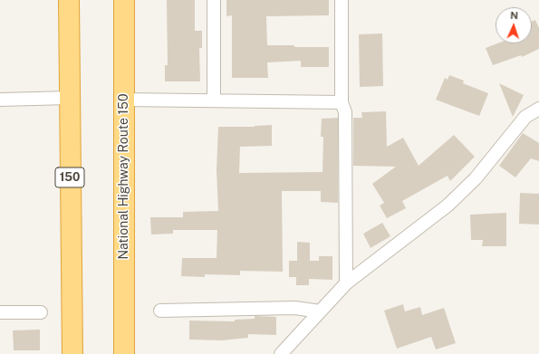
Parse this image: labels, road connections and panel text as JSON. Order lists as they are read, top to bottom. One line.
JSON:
{"streets":{"highway":["National Highway Route 150","150"]},"north":"top"}
